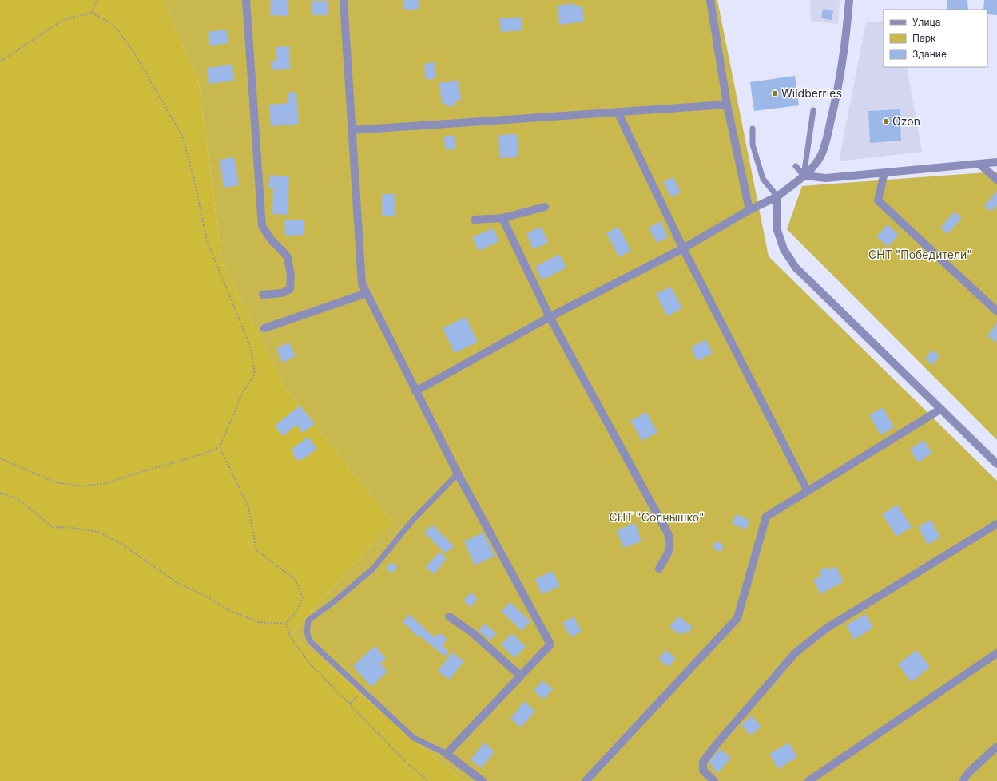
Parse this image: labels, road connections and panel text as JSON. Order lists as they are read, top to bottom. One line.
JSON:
{"parks":["СНТ \"Победители\"","СНТ \"Солнышко\""],"places":["Wildberries","Ozon"],"legend":["Улица","Парк","Здание"]}
